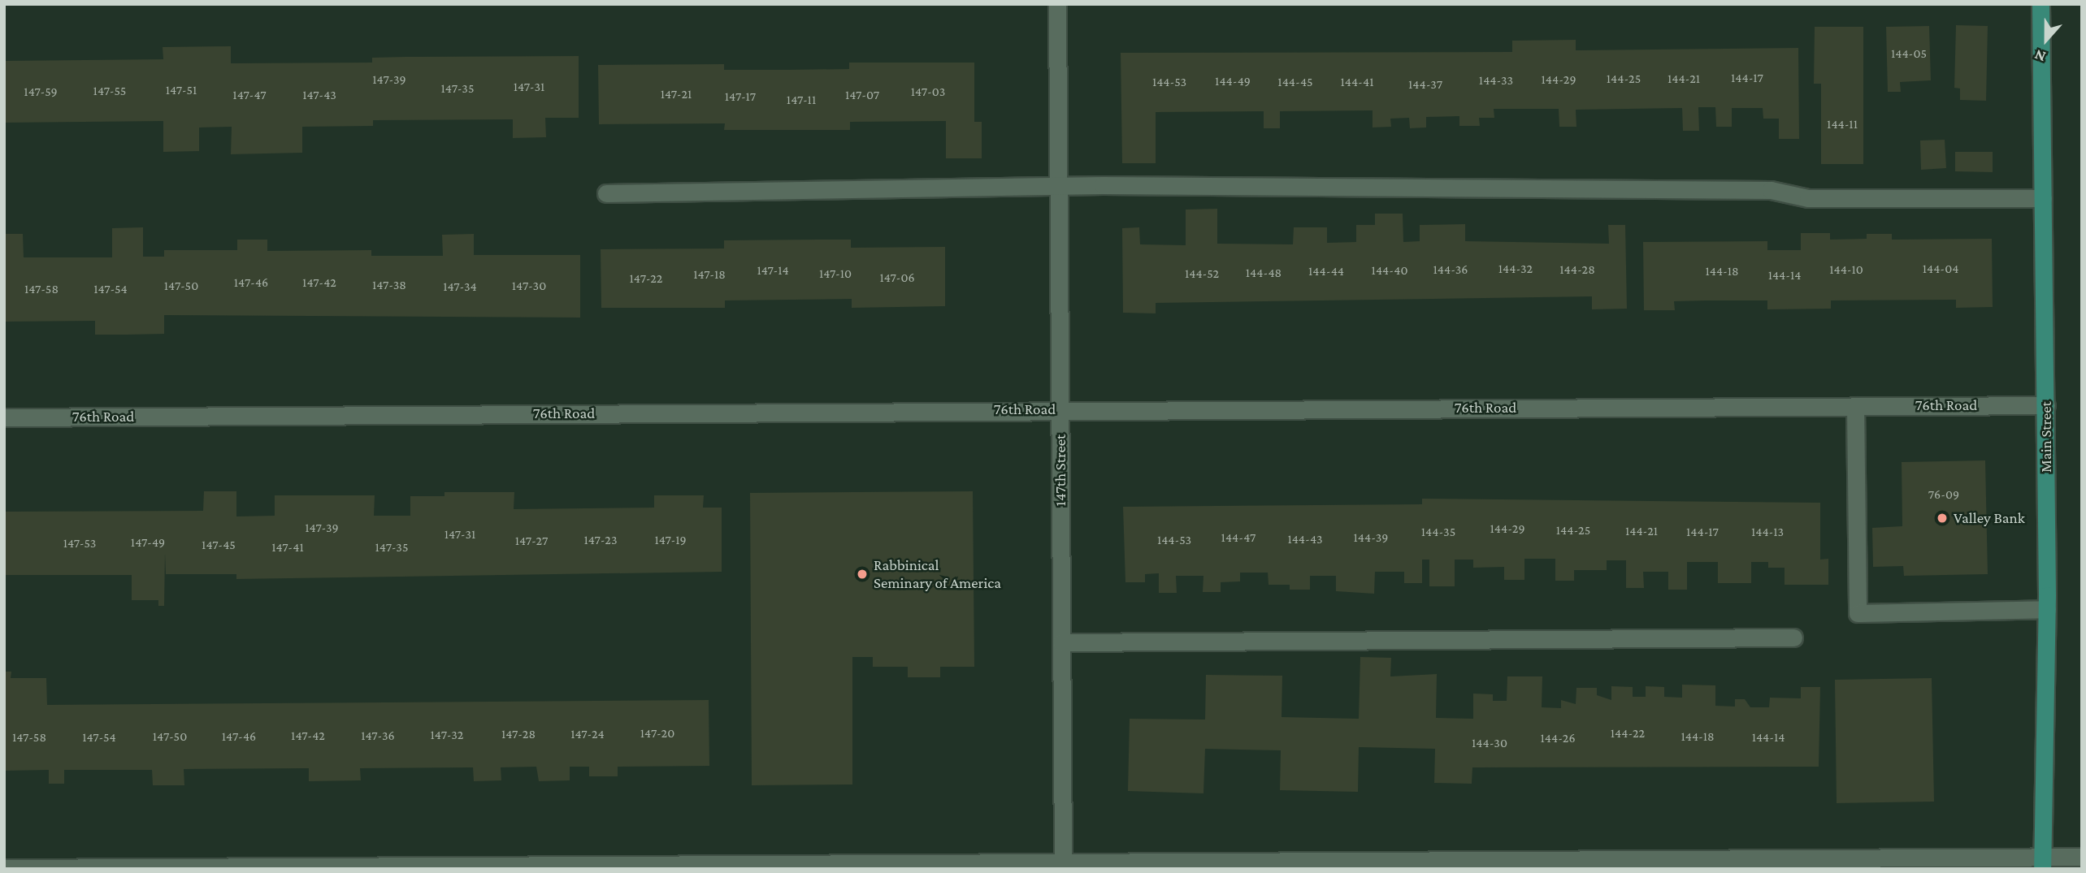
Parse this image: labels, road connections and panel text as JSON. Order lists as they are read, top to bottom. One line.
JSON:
{"streets":{"main road":["Main Street"],"street":["76th Road","147th Street"]},"crossings":[["76th Road","Main Street"],["76th Road","147th Street"]],"places":["Valley Bank","Rabbinical Seminary of America"],"house_numbers":["144-05","144-17","144-25","144-21","147-39","144-29","144-33","144-49","144-53","144-45","144-41","144-37","147-31","147-35","147-51","147-55","147-59","147-03","147-21","147-47","147-43","147-07","147-17","147-11","144-11","144-32","144-04","144-36","144-28","144-10","147-14","144-40","144-44","144-18","144-48","147-10","144-52","147-18","144-14","147-06","147-22","147-46","147-42","147-38","147-50","147-30","147-34","147-58","147-54","76-09","147-39","144-29","144-25","144-21","144-35","144-17","144-13","147-31","144-47","144-39","144-43","147-23","147-19","144-53","147-27","147-49","147-53","147-45","147-41","147-35","147-20","144-22","147-28","147-24","147-32","147-42","147-36","147-50","147-46","144-18","147-58","147-54","144-14","144-26","144-30"],"north":"bottom"}
